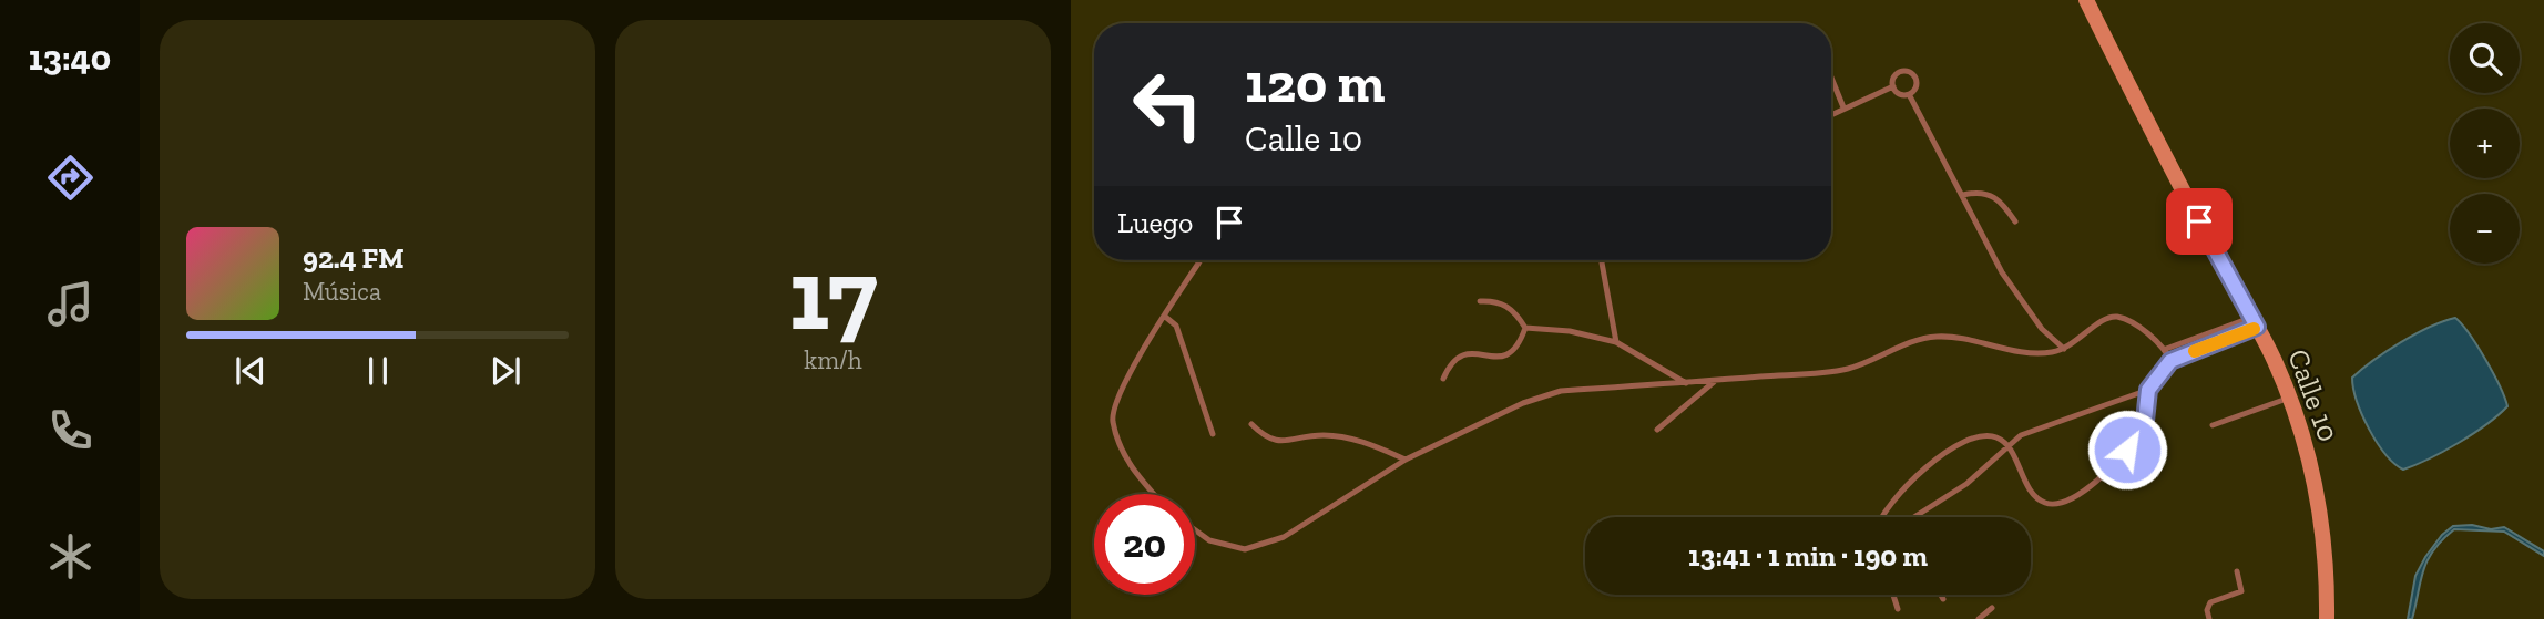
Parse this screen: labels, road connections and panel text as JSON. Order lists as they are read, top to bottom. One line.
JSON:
{"streets":{"main road":["Calle 10"]},"page":{"tabs":"13:40","tile":["17","km/h"],"map_buttons":["+","−"],"turn":["120 m","Calle 10"],"then":"Luego","song":["92.4 FM","Música"],"limit":"20","trip":"13:41 · 1 min · 190 m"}}
